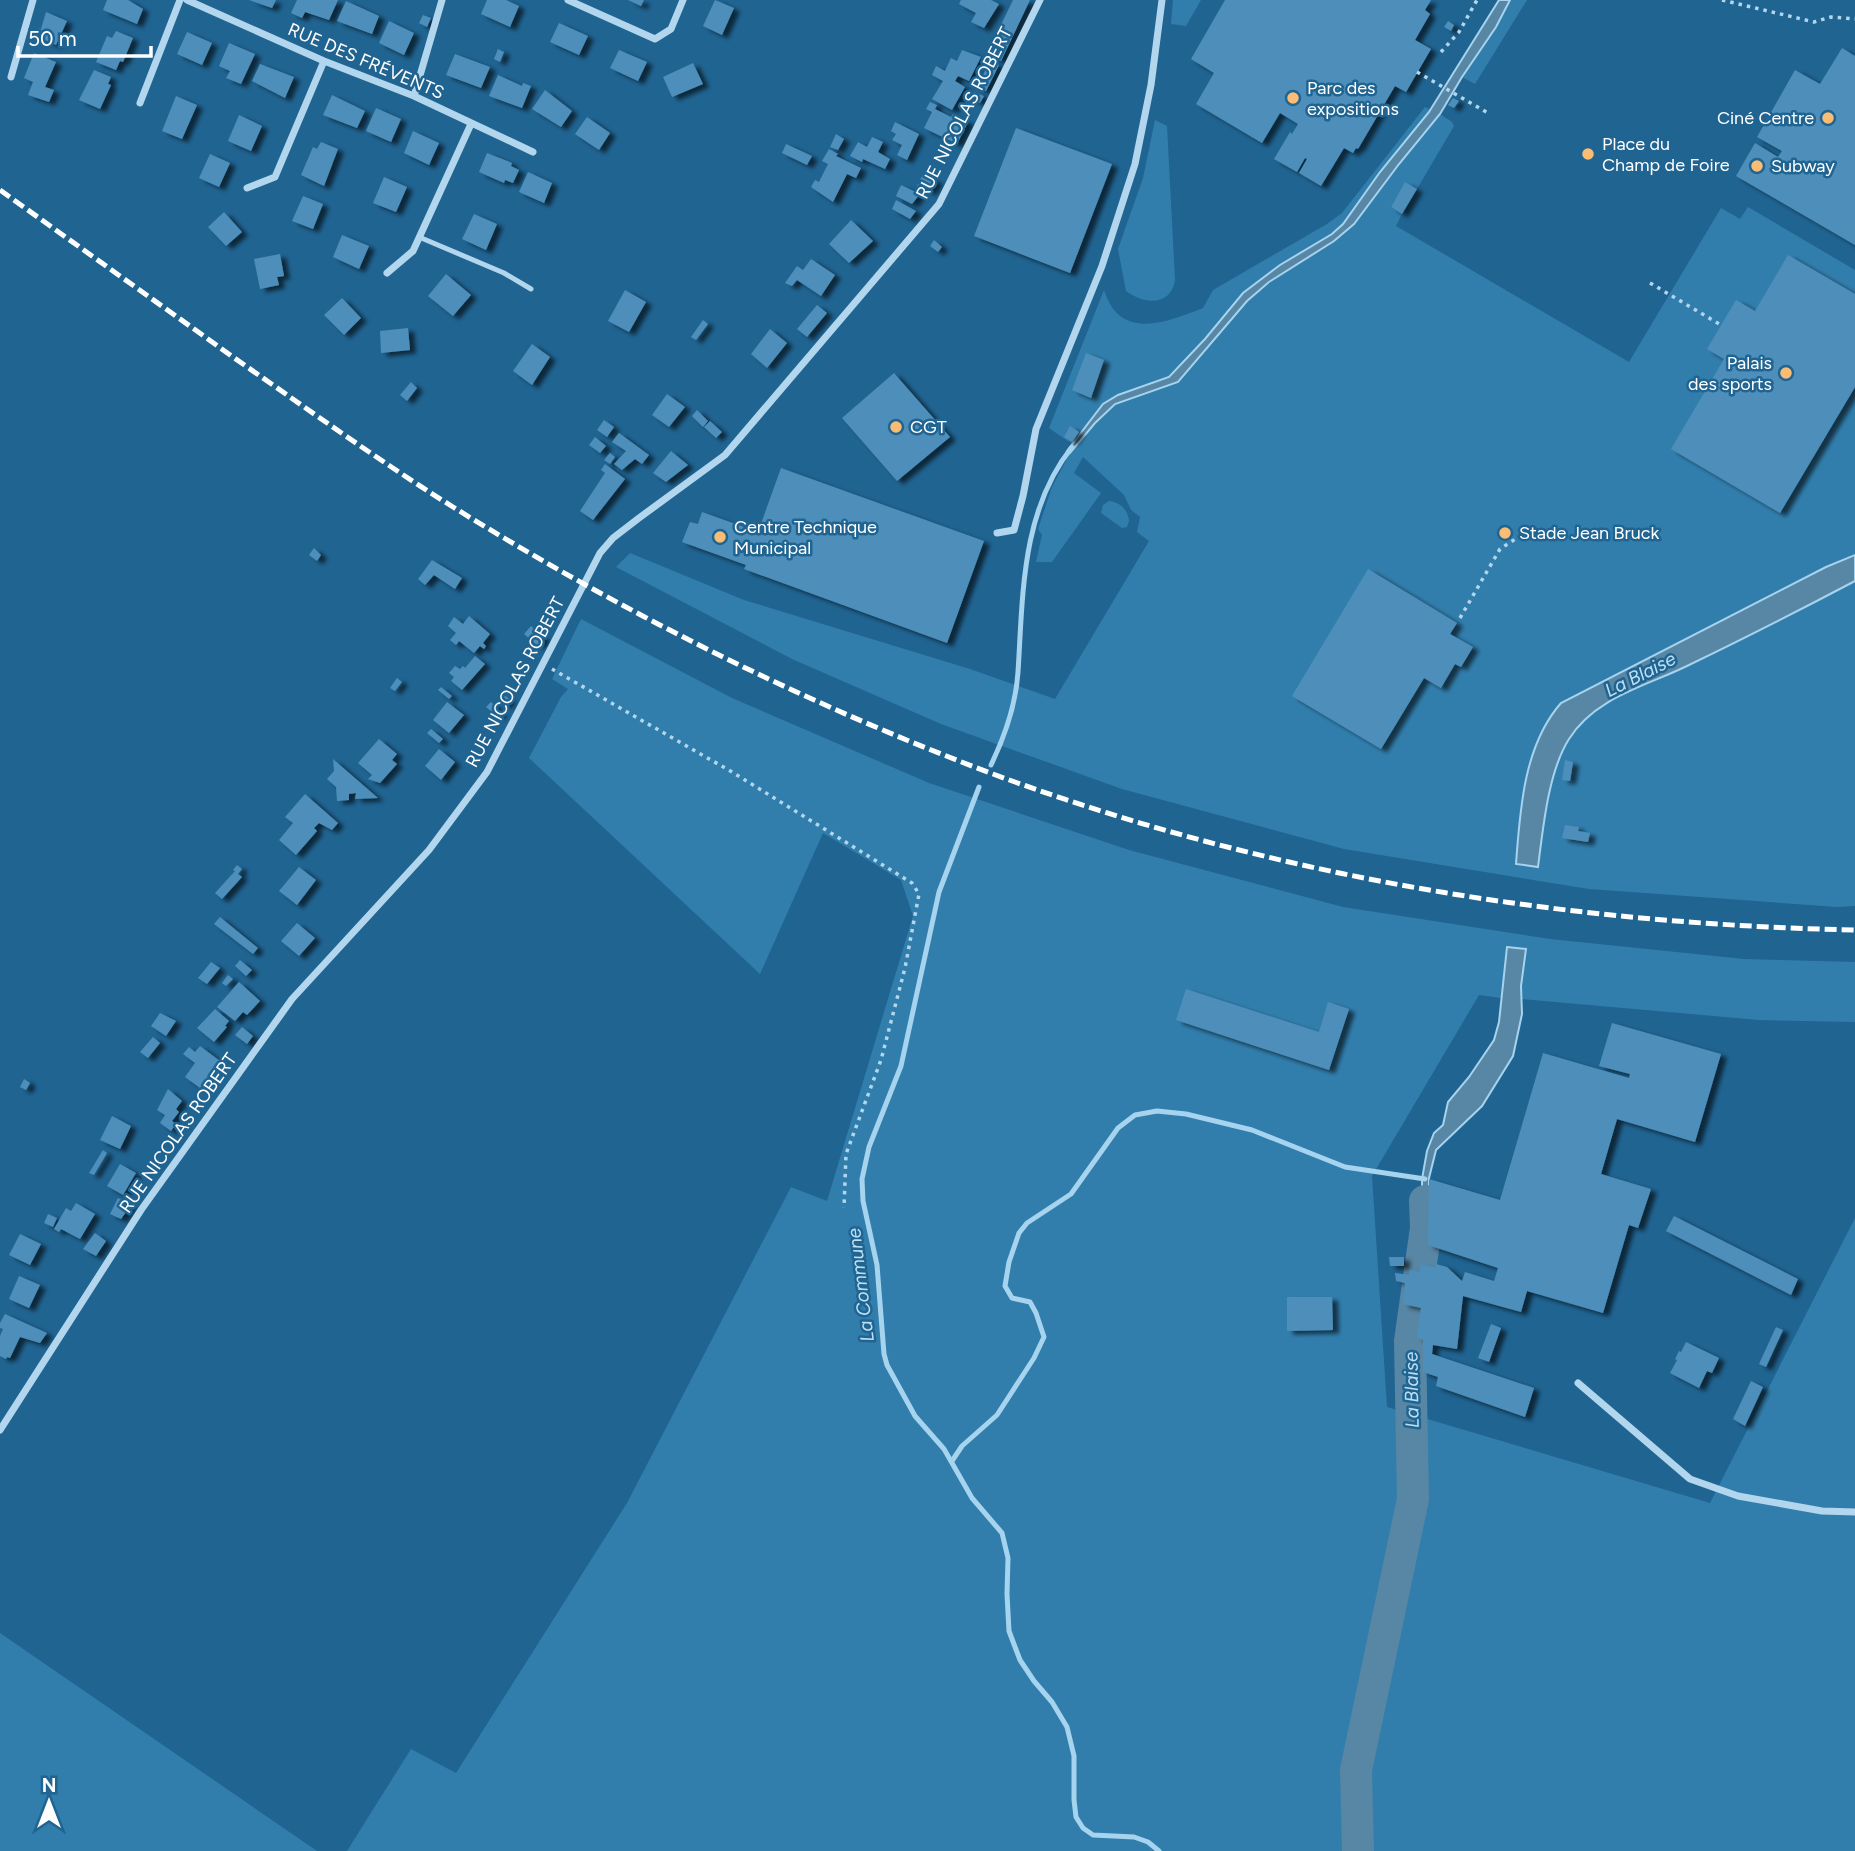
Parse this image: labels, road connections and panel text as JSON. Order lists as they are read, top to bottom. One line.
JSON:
{"streets":{"street":["RUE DES FRÉVENTS","RUE NICOLAS ROBERT"]},"water":["La Blaise","La Commune"],"places":["Parc des expositions","Ciné Centre","Place du Champ de Foire","Subway","Palais des sports","CGT","Stade Jean Bruck","Centre Technique Municipal"],"scale_bar":"50 m","north":"top"}
